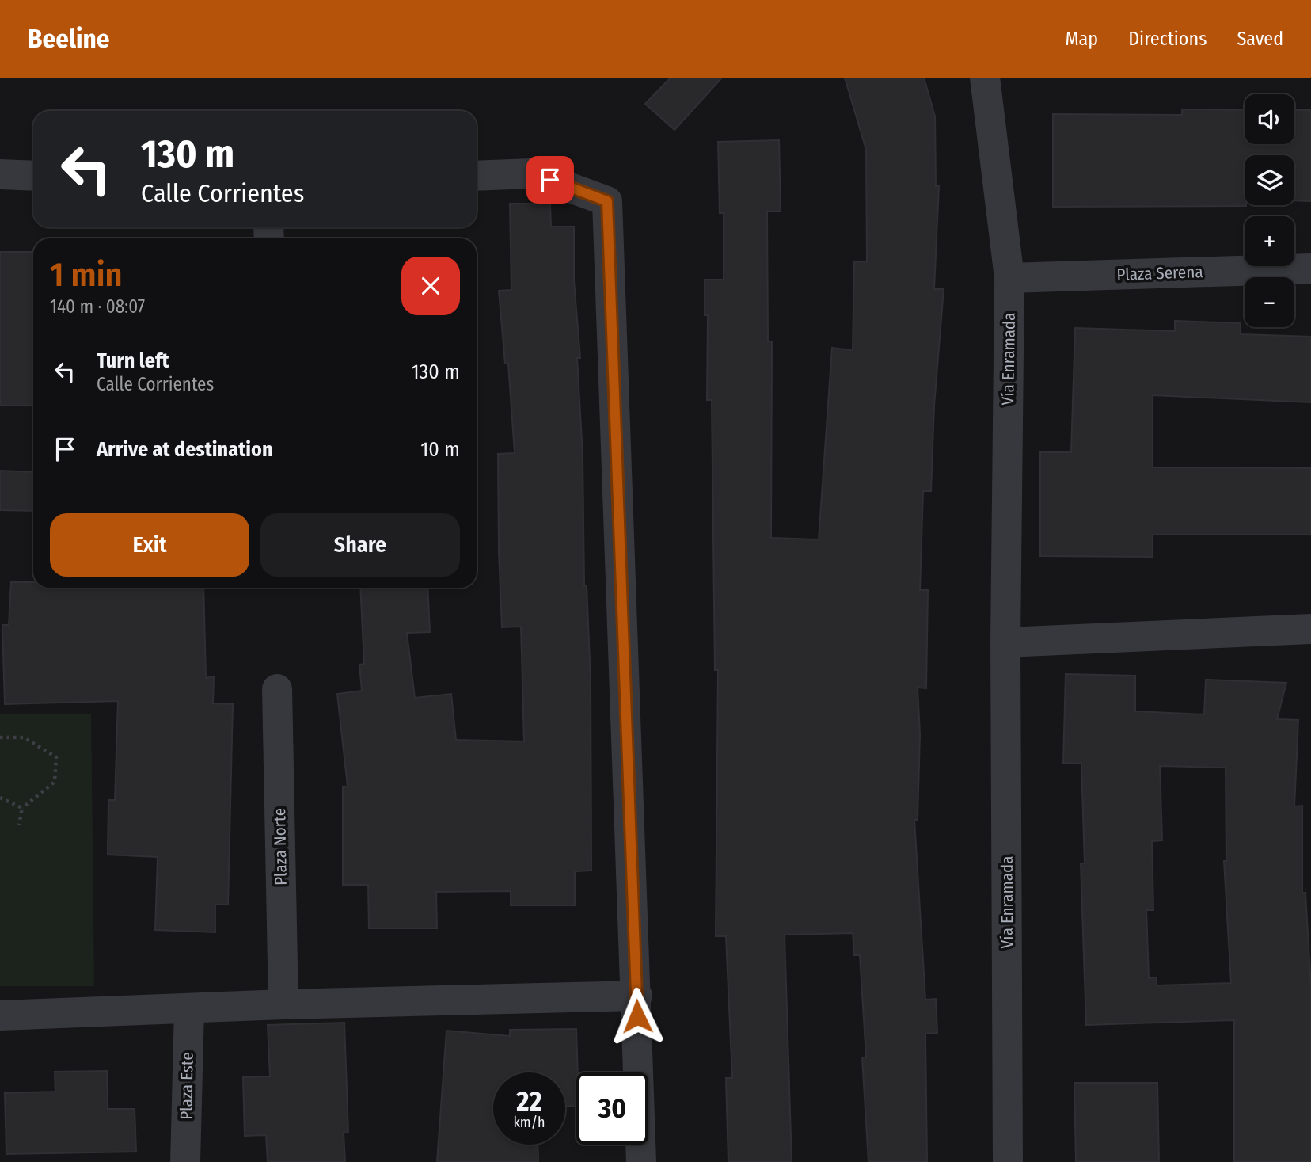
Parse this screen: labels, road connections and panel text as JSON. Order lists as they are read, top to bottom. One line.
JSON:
{"streets":{"street":["Plaza Serena","Vía Enramada","Plaza Norte","Plaza Este"]},"crossings":[["Plaza Serena","Vía Enramada"]],"page":{"header":"Beeline","nav":["Map","Directions","Saved"],"map_buttons":["+","−"],"turn":["130 m","Calle Corrientes"],"heading":["1 min","140 m · 08:07"],"list":[{"name":"Turn left","note":"Calle Corrientes","value":"130 m"},{"name":"Arrive at destination","value":"10 m"}],"buttons":["Exit","Share"],"speed":"22 km/h","limit":"30"}}
